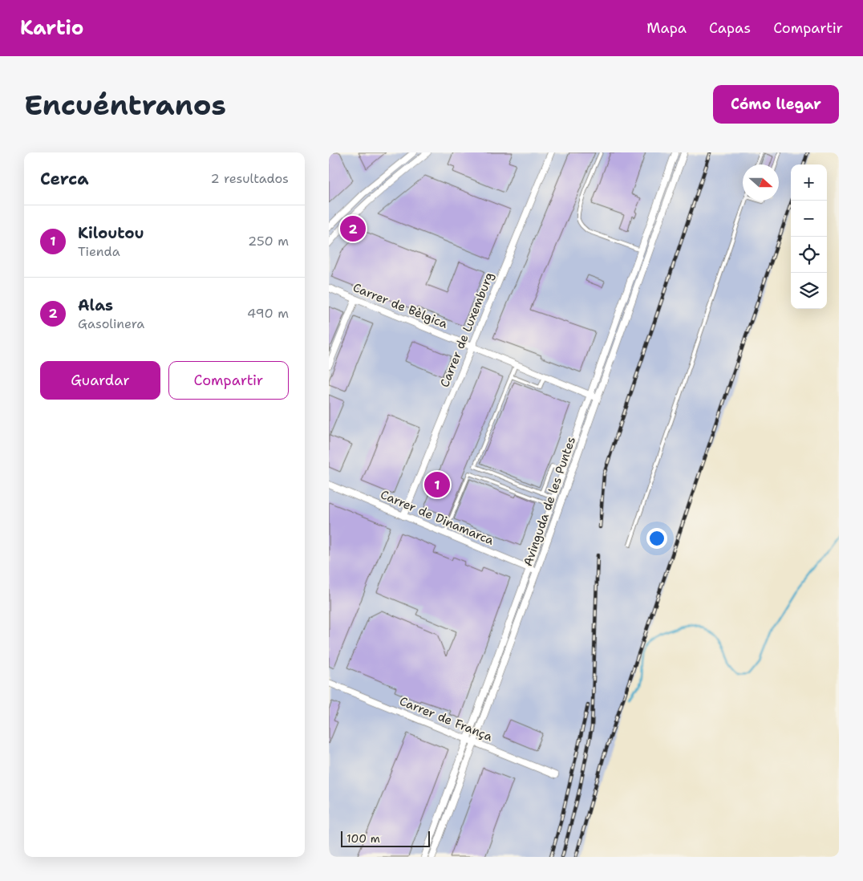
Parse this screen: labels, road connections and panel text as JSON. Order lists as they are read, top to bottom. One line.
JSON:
{"streets":{"street":["Carrer de Bèlgica","Carrer de Luxemburg","Avinguda de les Puntes","Carrer de Dinamarca","Carrer de França"]},"crossings":[["Carrer de Bèlgica","Carrer de Luxemburg"],["Carrer de Bèlgica","Avinguda de les Puntes"],["Carrer de Luxemburg","Carrer de Dinamarca"],["Avinguda de les Puntes","Carrer de Dinamarca"],["Avinguda de les Puntes","Carrer de França"]],"scale_bar":"100 m","north":"right","page":{"header":"Kartio","nav":["Mapa","Capas","Compartir"],"buttons":["Cómo llegar",["Guardar","Compartir"]],"title":"Encuéntranos","heading":["Cerca","2 resultados"],"map_buttons":["+","−"],"list":[{"mark":"1","name":"Kiloutou","note":"Tienda","value":"250 m"},{"mark":"2","name":"Alas","note":"Gasolinera","value":"490 m"}],"pins":["2","1"],"scale":"100 m"}}
